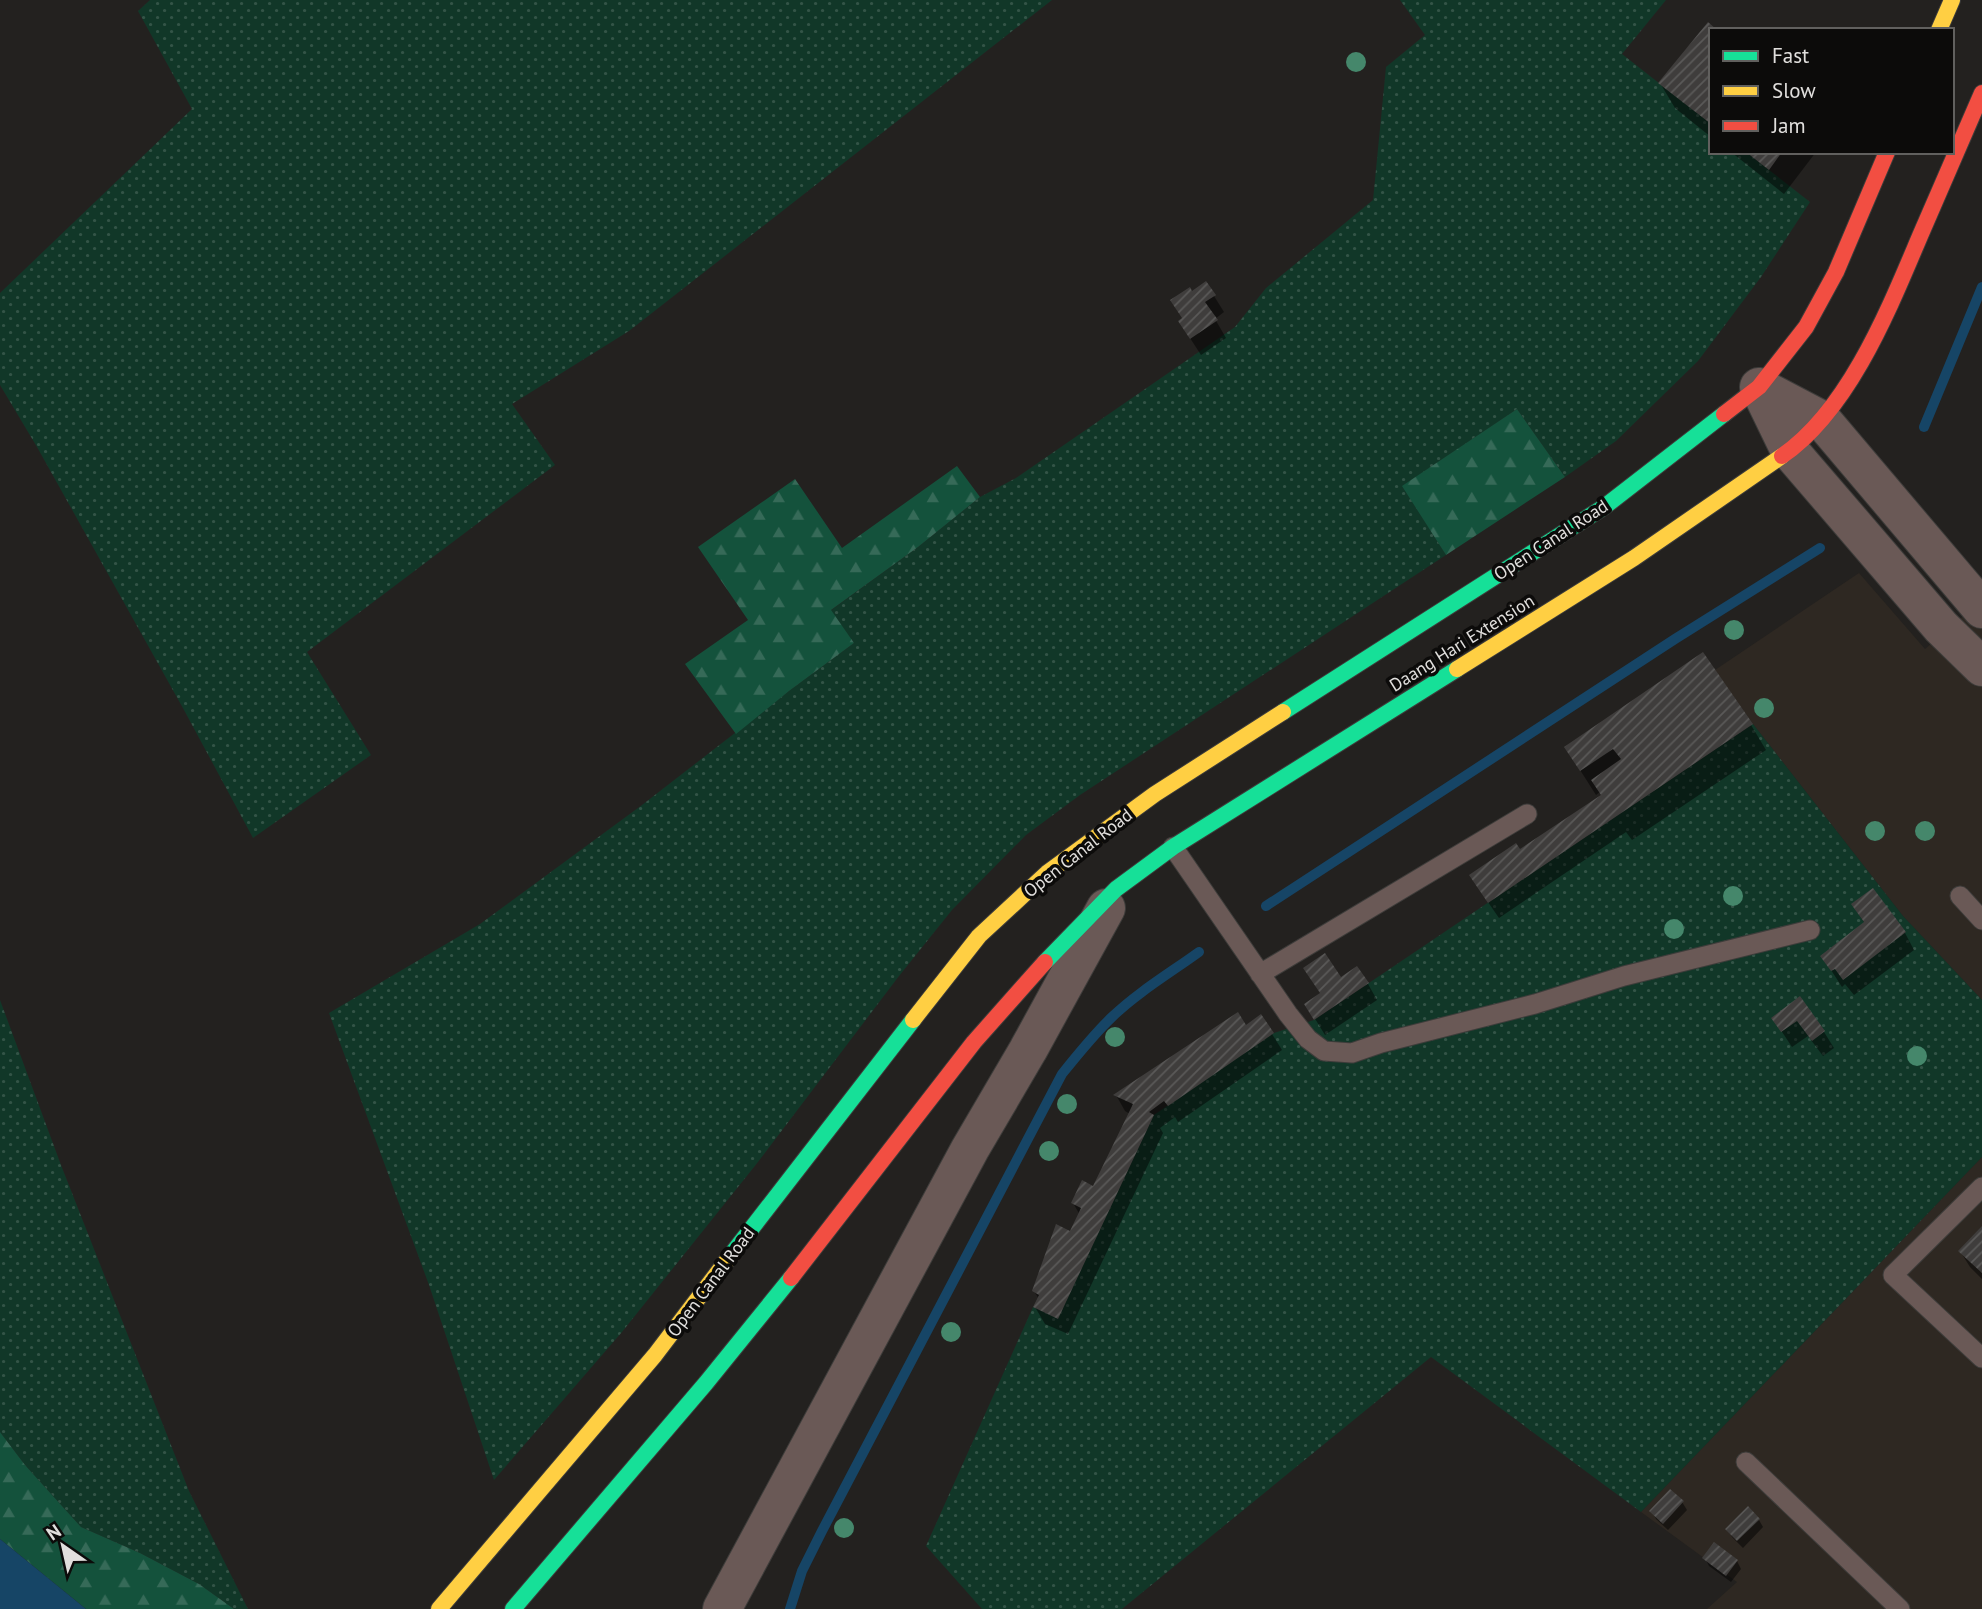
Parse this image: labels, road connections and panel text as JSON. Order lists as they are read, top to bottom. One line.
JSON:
{"streets":{"main road":["Open Canal Road","Daang Hari Extension"]},"legend":["Fast","Slow","Jam"],"north":"top left"}
